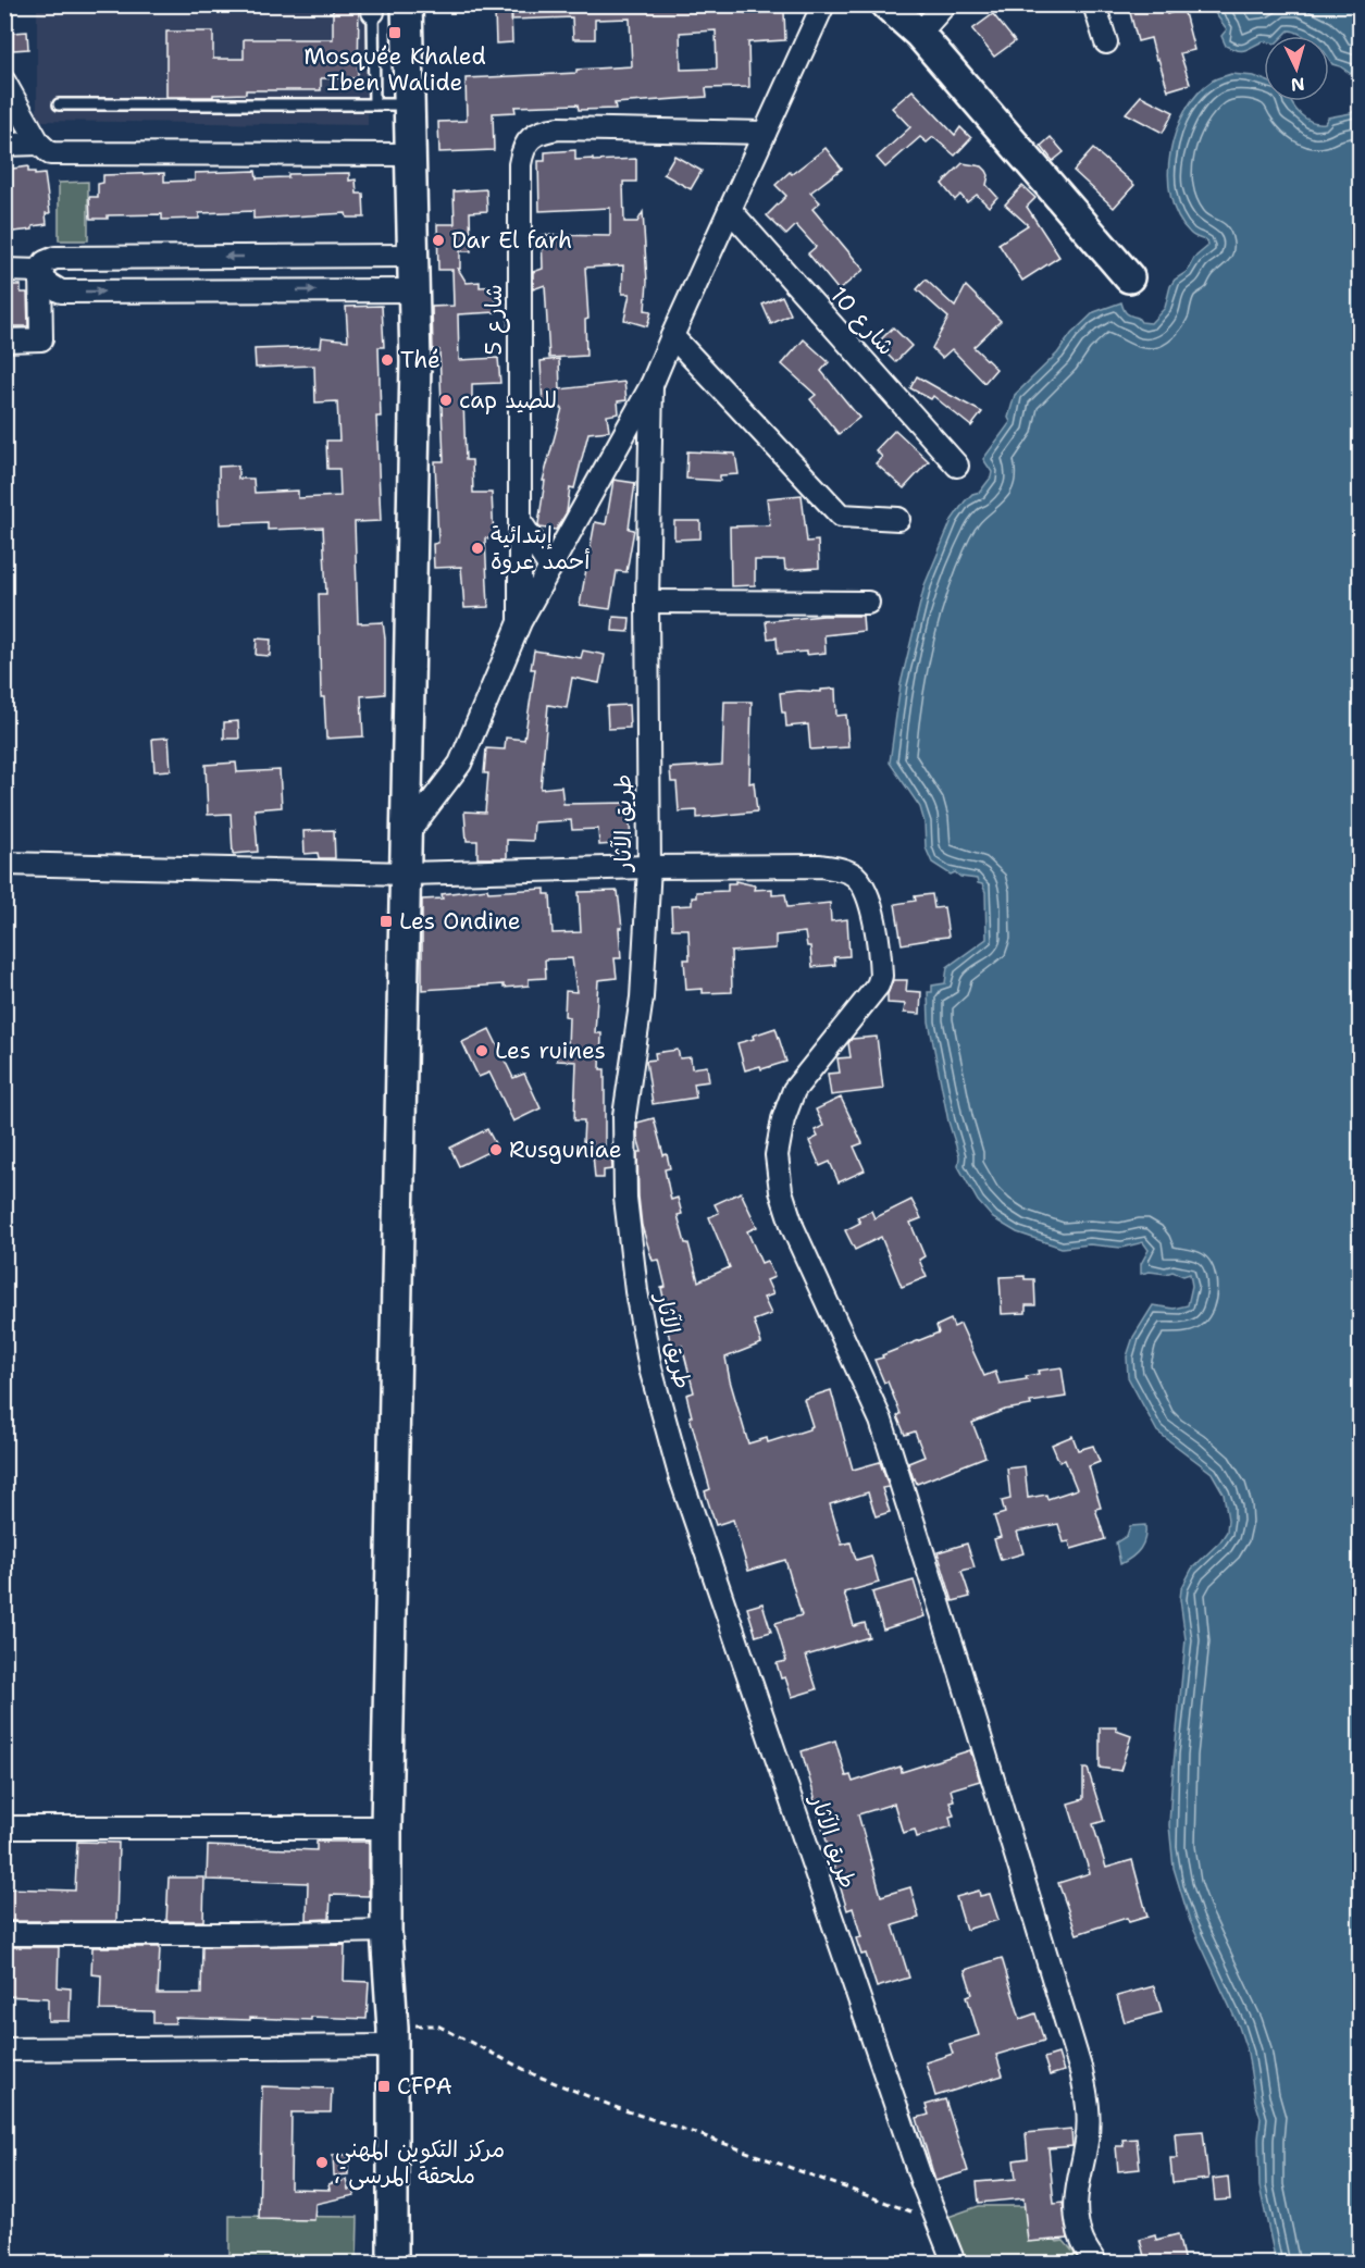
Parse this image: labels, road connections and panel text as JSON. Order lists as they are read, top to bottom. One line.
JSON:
{"streets":{"street":["شارع 5","شارع 10","طريق الآثار"]},"places":{"transit":["Mosquée Khaled Iben Walide","Les Ondine","CFPA"],"other":["Dar El farh","Thé","cap للصيد","إبتدائية أحمد عروة","Les ruines","Rusguniae","مركز التكوين المهني ، ملحقة المرسى"]},"north":"bottom"}
